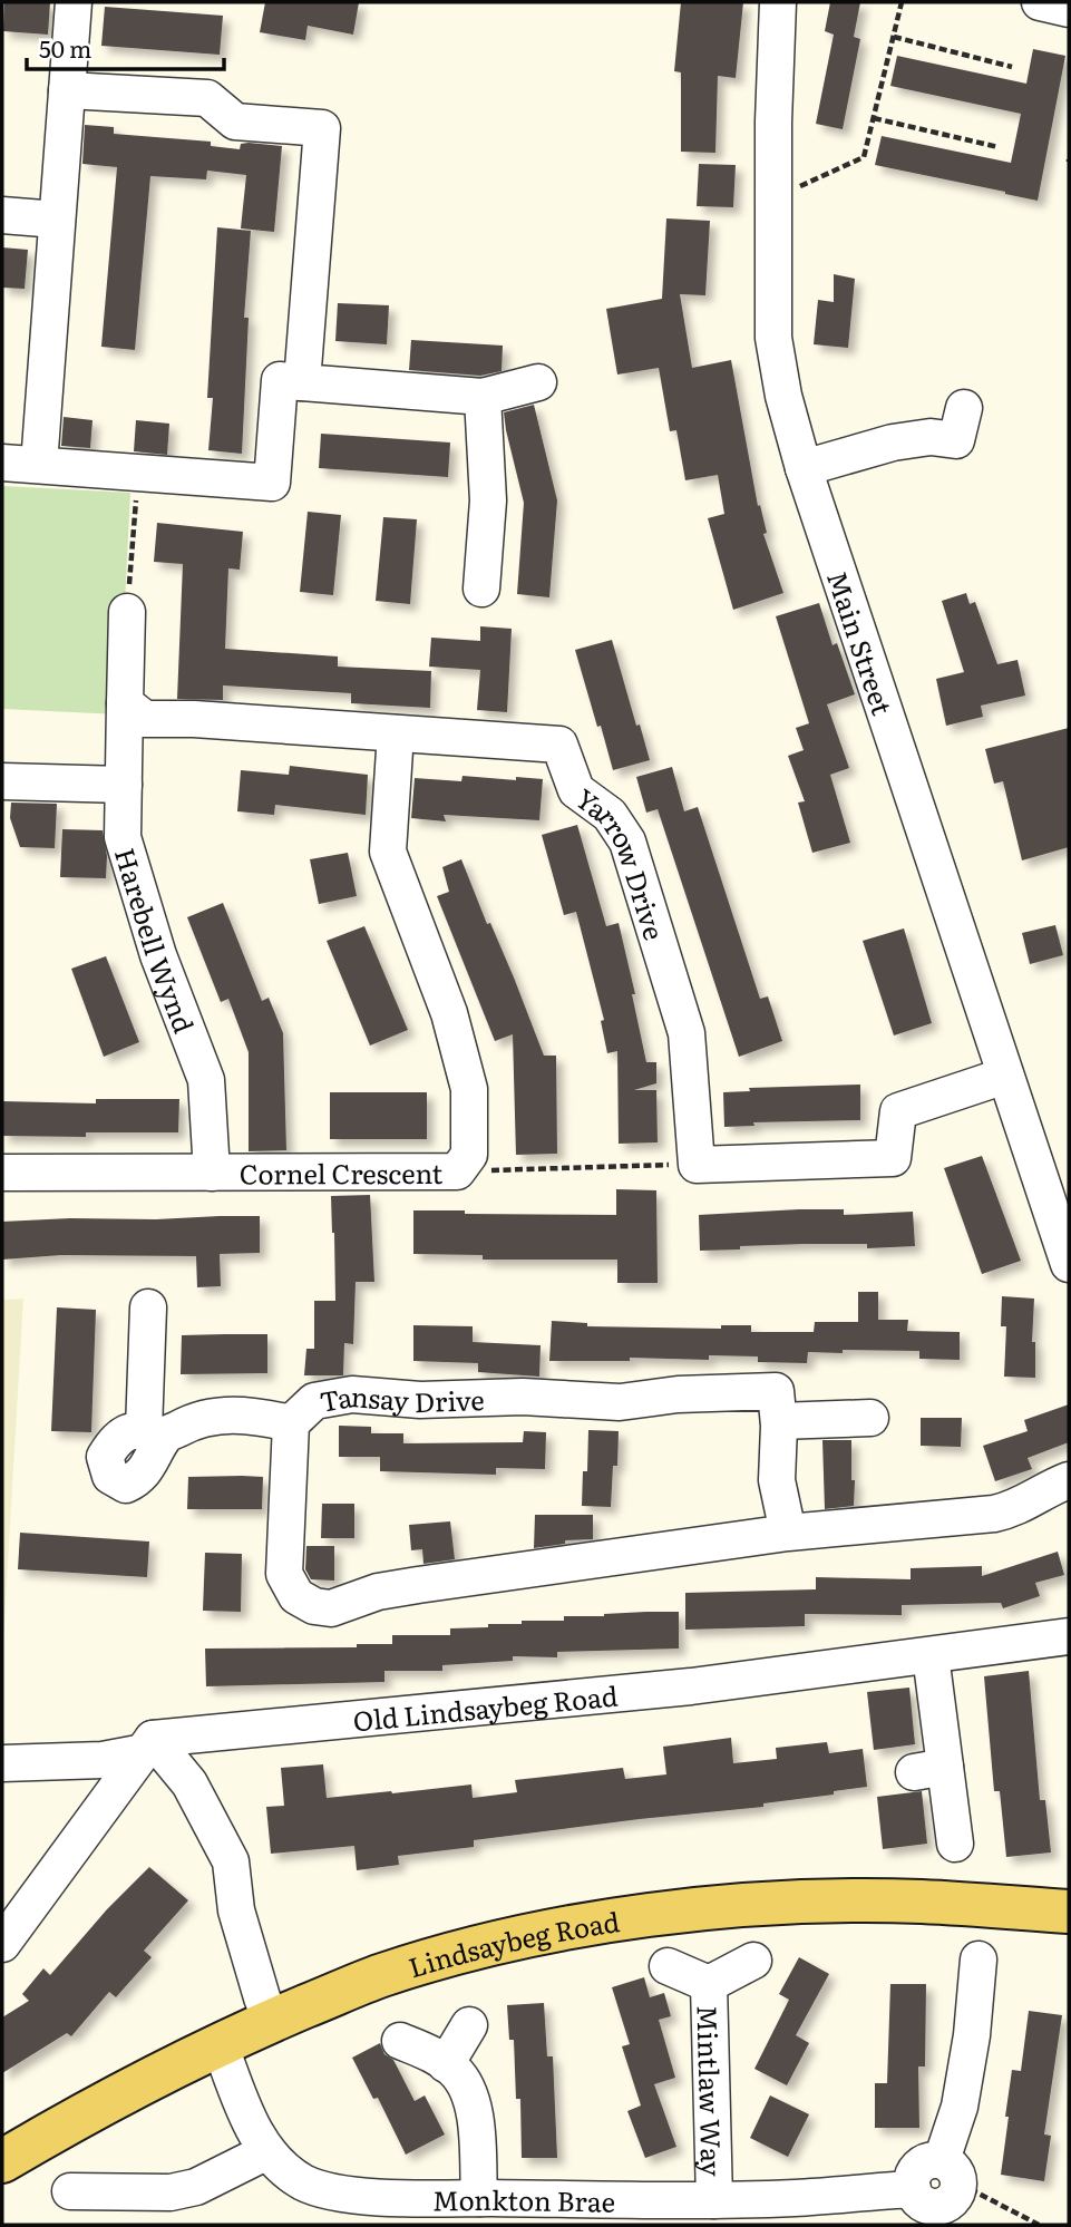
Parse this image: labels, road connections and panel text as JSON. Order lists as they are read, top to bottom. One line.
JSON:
{"streets":{"main road":["Lindsaybeg Road"],"street":["Main Street","Yarrow Drive","Harebell Wynd","Cornel Crescent","Tansay Drive","Old Lindsaybeg Road","Mintlaw Way","Monkton Brae"]},"crossings":[["Yarrow Drive","Harebell Wynd"],["Yarrow Drive","Cornel Crescent"],["Harebell Wynd","Cornel Crescent"],["Lindsaybeg Road","Monkton Brae"],["Mintlaw Way","Monkton Brae"]],"scale_bar":"50 m"}
